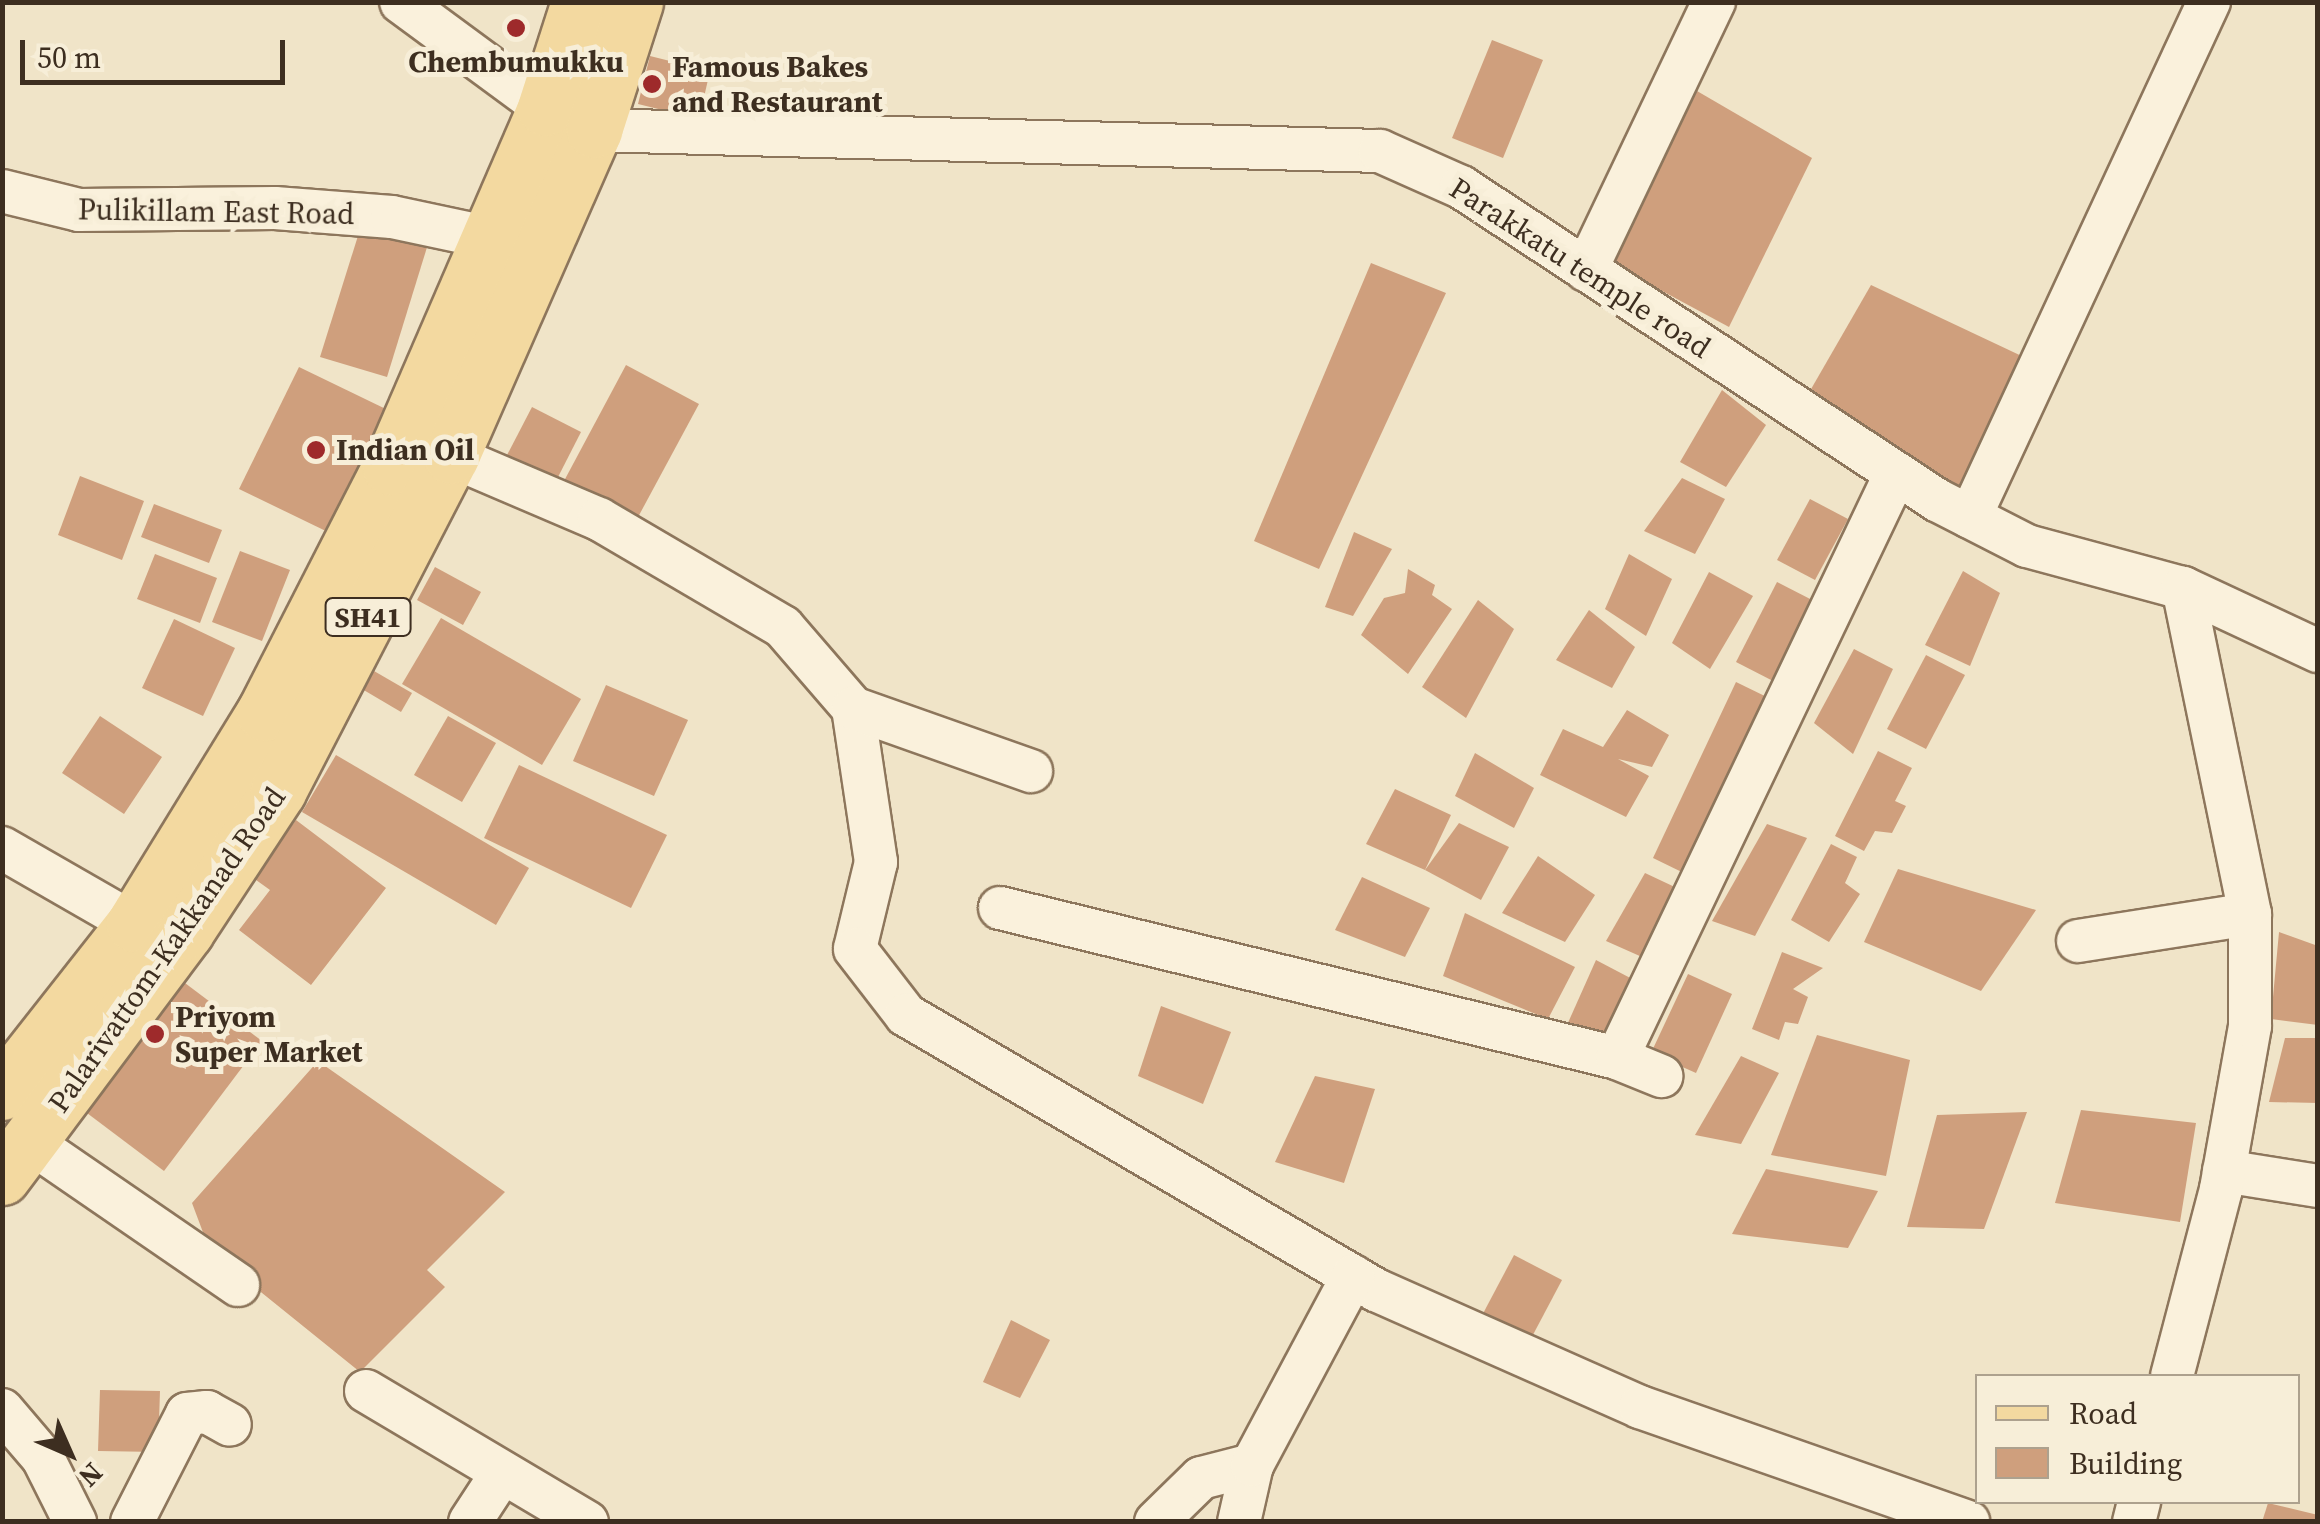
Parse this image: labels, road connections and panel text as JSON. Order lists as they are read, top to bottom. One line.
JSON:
{"streets":{"main road":["SH41","Palarivattom-Kakkanad Road"],"street":["Pulikillam East Road","Parakkatu temple road"]},"crossings":[["Parakkatu temple road","Palarivattom-Kakkanad Road"]],"places":["Chembumukku","Famous Bakes and Restaurant","Indian Oil","Priyom Super Market"],"legend":["Road","Building"],"scale_bar":"50 m","north":"bottom right"}
